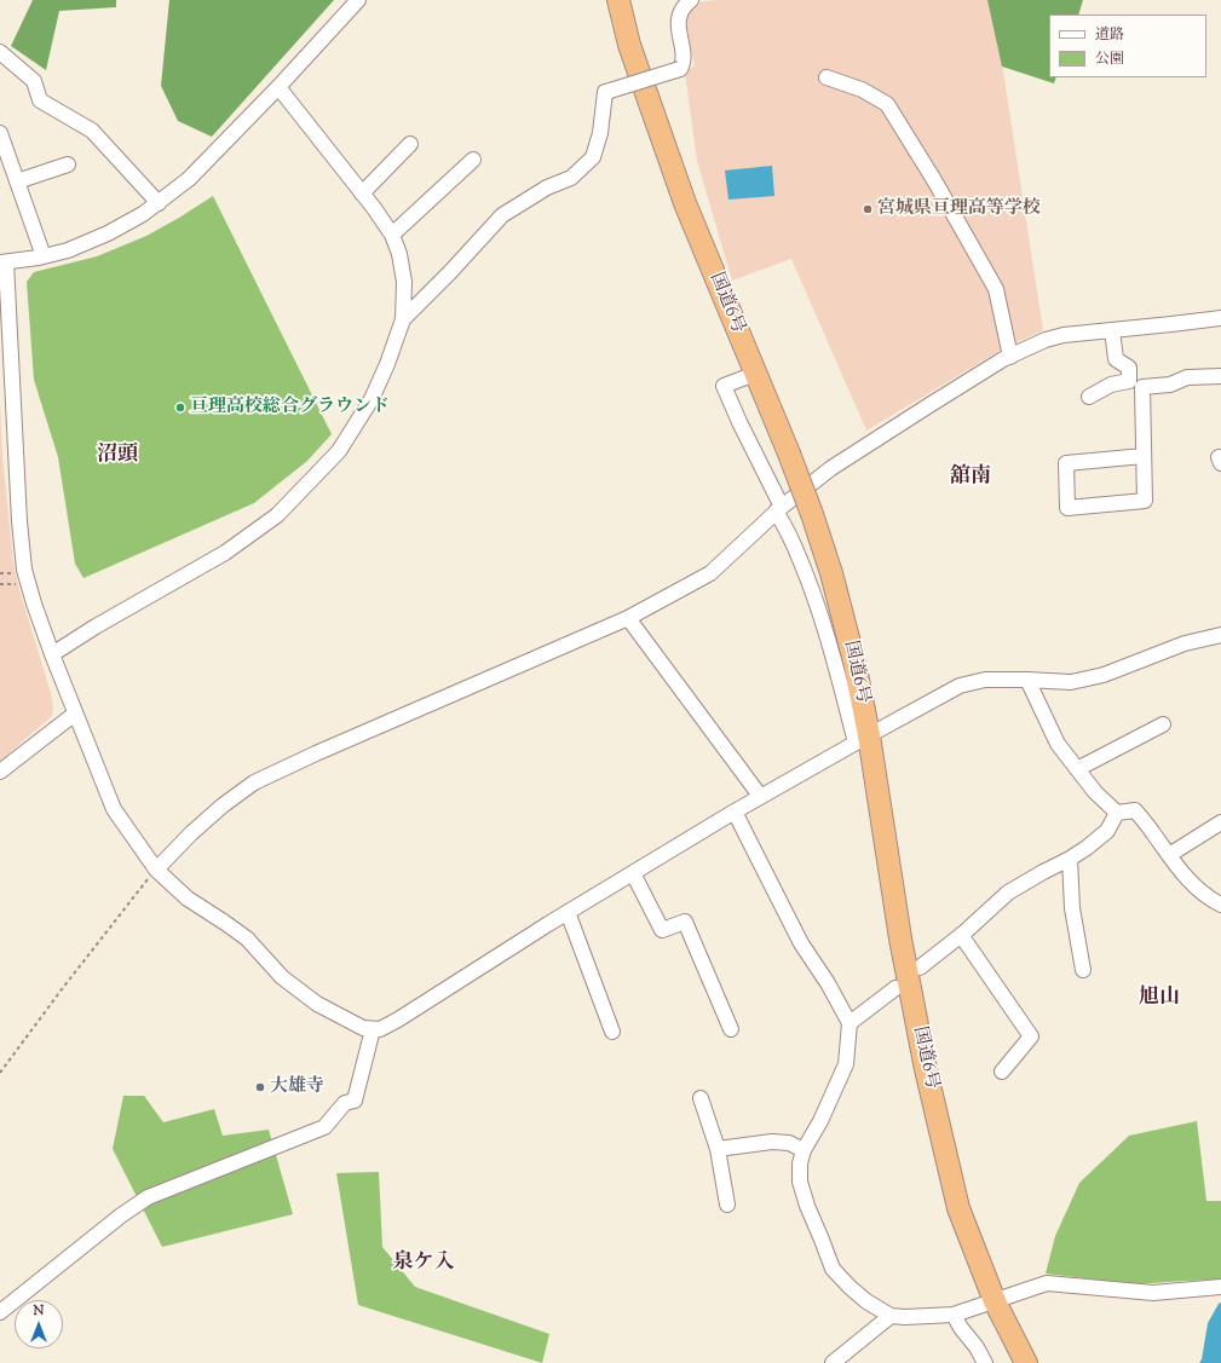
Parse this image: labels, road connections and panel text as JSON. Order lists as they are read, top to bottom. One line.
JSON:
{"streets":{"highway":["国道6号"]},"districts":["沼頭","舘南","旭山","泉ケ入"],"places":["宮城県亘理高等学校","亘理高校総合グラウンド","大雄寺"],"legend":["道路","公園"],"north":"top"}
